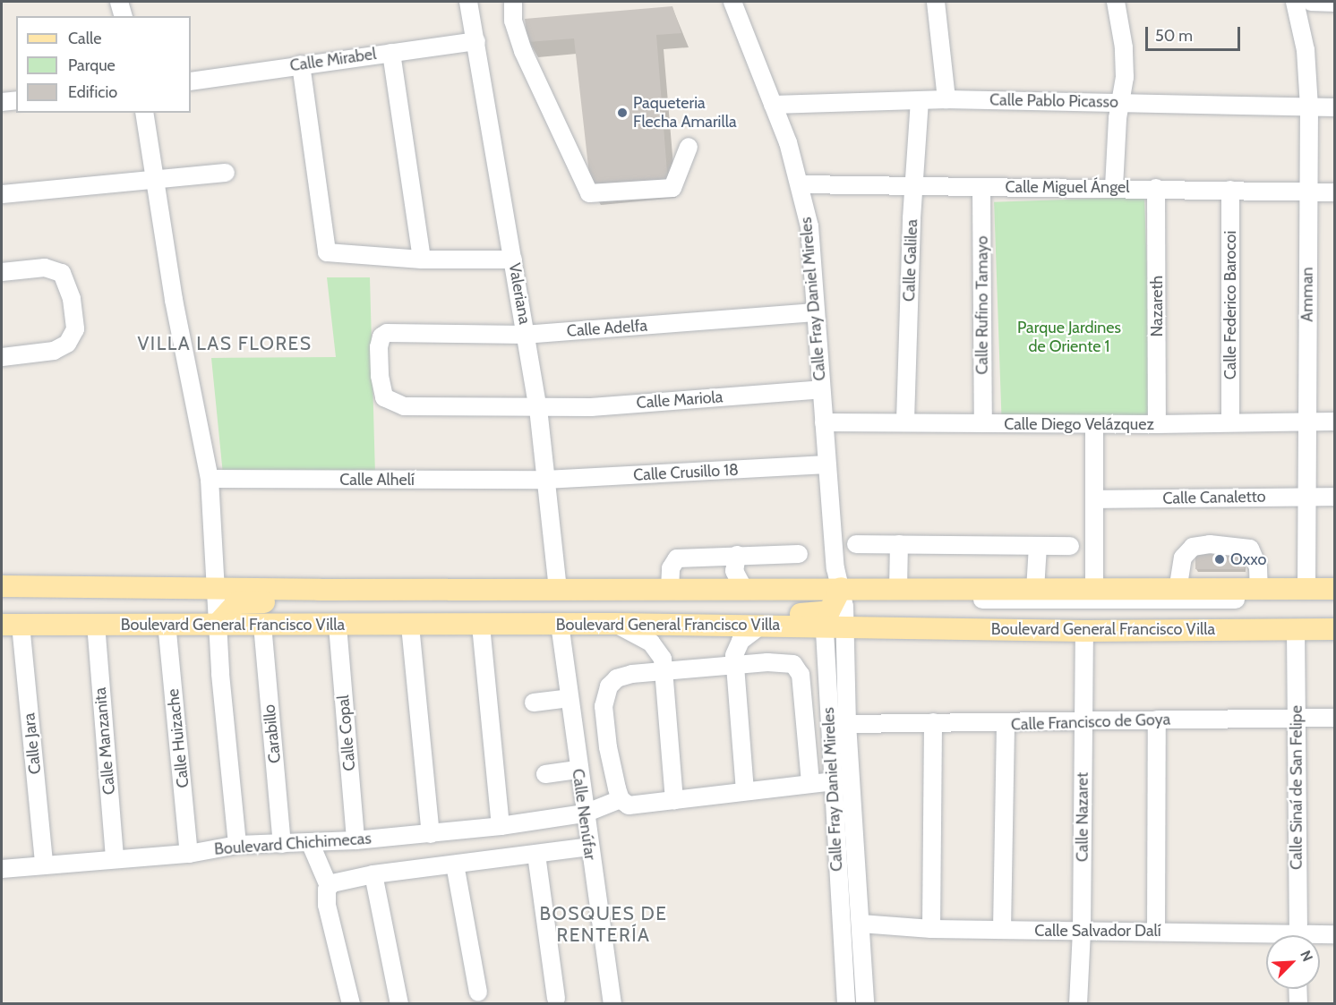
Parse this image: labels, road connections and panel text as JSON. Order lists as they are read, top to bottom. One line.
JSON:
{"streets":{"main road":["Boulevard General Francisco Villa"],"street":["Calle Mirabel","Calle Pablo Picasso","Calle Miguel Ángel","Calle Galilea","Valeriana","Amman","Calle Fray Daniel Mireles","Calle Rufino Tamayo","Calle Federico Barocoi","Nazareth","Calle Adelfa","Calle Mariola","Calle Diego Velázquez","Calle Crusillo 18","Calle Alhelí","Calle Canaletto","Calle Francisco de Goya","Calle Copal","Carabillo","Calle Huizache","Calle Manzanita","Calle Jara","Calle Sinaí de San Felipe","Calle Nenúfar","Calle Nazaret","Boulevard Chichimecas","Calle Salvador Dalí"]},"crossings":[["Calle Mirabel","Valeriana"],["Calle Pablo Picasso","Calle Galilea"],["Calle Pablo Picasso","Amman"],["Calle Pablo Picasso","Calle Fray Daniel Mireles"],["Calle Miguel Ángel","Calle Galilea"],["Calle Miguel Ángel","Amman"],["Calle Miguel Ángel","Calle Fray Daniel Mireles"],["Calle Miguel Ángel","Calle Rufino Tamayo"],["Calle Miguel Ángel","Calle Federico Barocoi"],["Calle Miguel Ángel","Nazareth"],["Calle Galilea","Calle Diego Velázquez"],["Valeriana","Calle Adelfa"],["Valeriana","Calle Mariola"],["Valeriana","Calle Crusillo 18"],["Valeriana","Calle Alhelí"],["Valeriana","Boulevard General Francisco Villa"],["Amman","Calle Diego Velázquez"],["Amman","Calle Canaletto"],["Amman","Boulevard General Francisco Villa"],["Calle Fray Daniel Mireles","Calle Adelfa"],["Calle Fray Daniel Mireles","Calle Mariola"],["Calle Fray Daniel Mireles","Calle Diego Velázquez"],["Calle Fray Daniel Mireles","Calle Crusillo 18"],["Calle Fray Daniel Mireles","Boulevard General Francisco Villa"],["Calle Fray Daniel Mireles","Calle Francisco de Goya"],["Calle Fray Daniel Mireles","Calle Salvador Dalí"],["Calle Rufino Tamayo","Calle Diego Velázquez"],["Calle Federico Barocoi","Calle Diego Velázquez"],["Nazareth","Calle Diego Velázquez"],["Calle Adelfa","Calle Mariola"],["Calle Crusillo 18","Calle Alhelí"],["Boulevard General Francisco Villa","Calle Copal"],["Boulevard General Francisco Villa","Carabillo"],["Boulevard General Francisco Villa","Calle Huizache"],["Boulevard General Francisco Villa","Calle Manzanita"],["Boulevard General Francisco Villa","Calle Jara"],["Boulevard General Francisco Villa","Calle Sinaí de San Felipe"],["Boulevard General Francisco Villa","Calle Nenúfar"],["Boulevard General Francisco Villa","Calle Nazaret"],["Calle Francisco de Goya","Calle Sinaí de San Felipe"],["Calle Francisco de Goya","Calle Nazaret"],["Calle Copal","Boulevard Chichimecas"],["Carabillo","Boulevard Chichimecas"],["Calle Huizache","Boulevard Chichimecas"],["Calle Manzanita","Boulevard Chichimecas"],["Calle Jara","Boulevard Chichimecas"],["Calle Nenúfar","Boulevard Chichimecas"],["Calle Nazaret","Calle Salvador Dalí"]],"districts":["VILLA LAS FLORES","BOSQUES DE RENTERÍA"],"parks":["Parque Jardines de Oriente 1"],"places":["Paqueteria Flecha Amarilla","Oxxo"],"legend":["Calle","Parque","Edificio"],"scale_bar":"50 m","north":"top right"}
